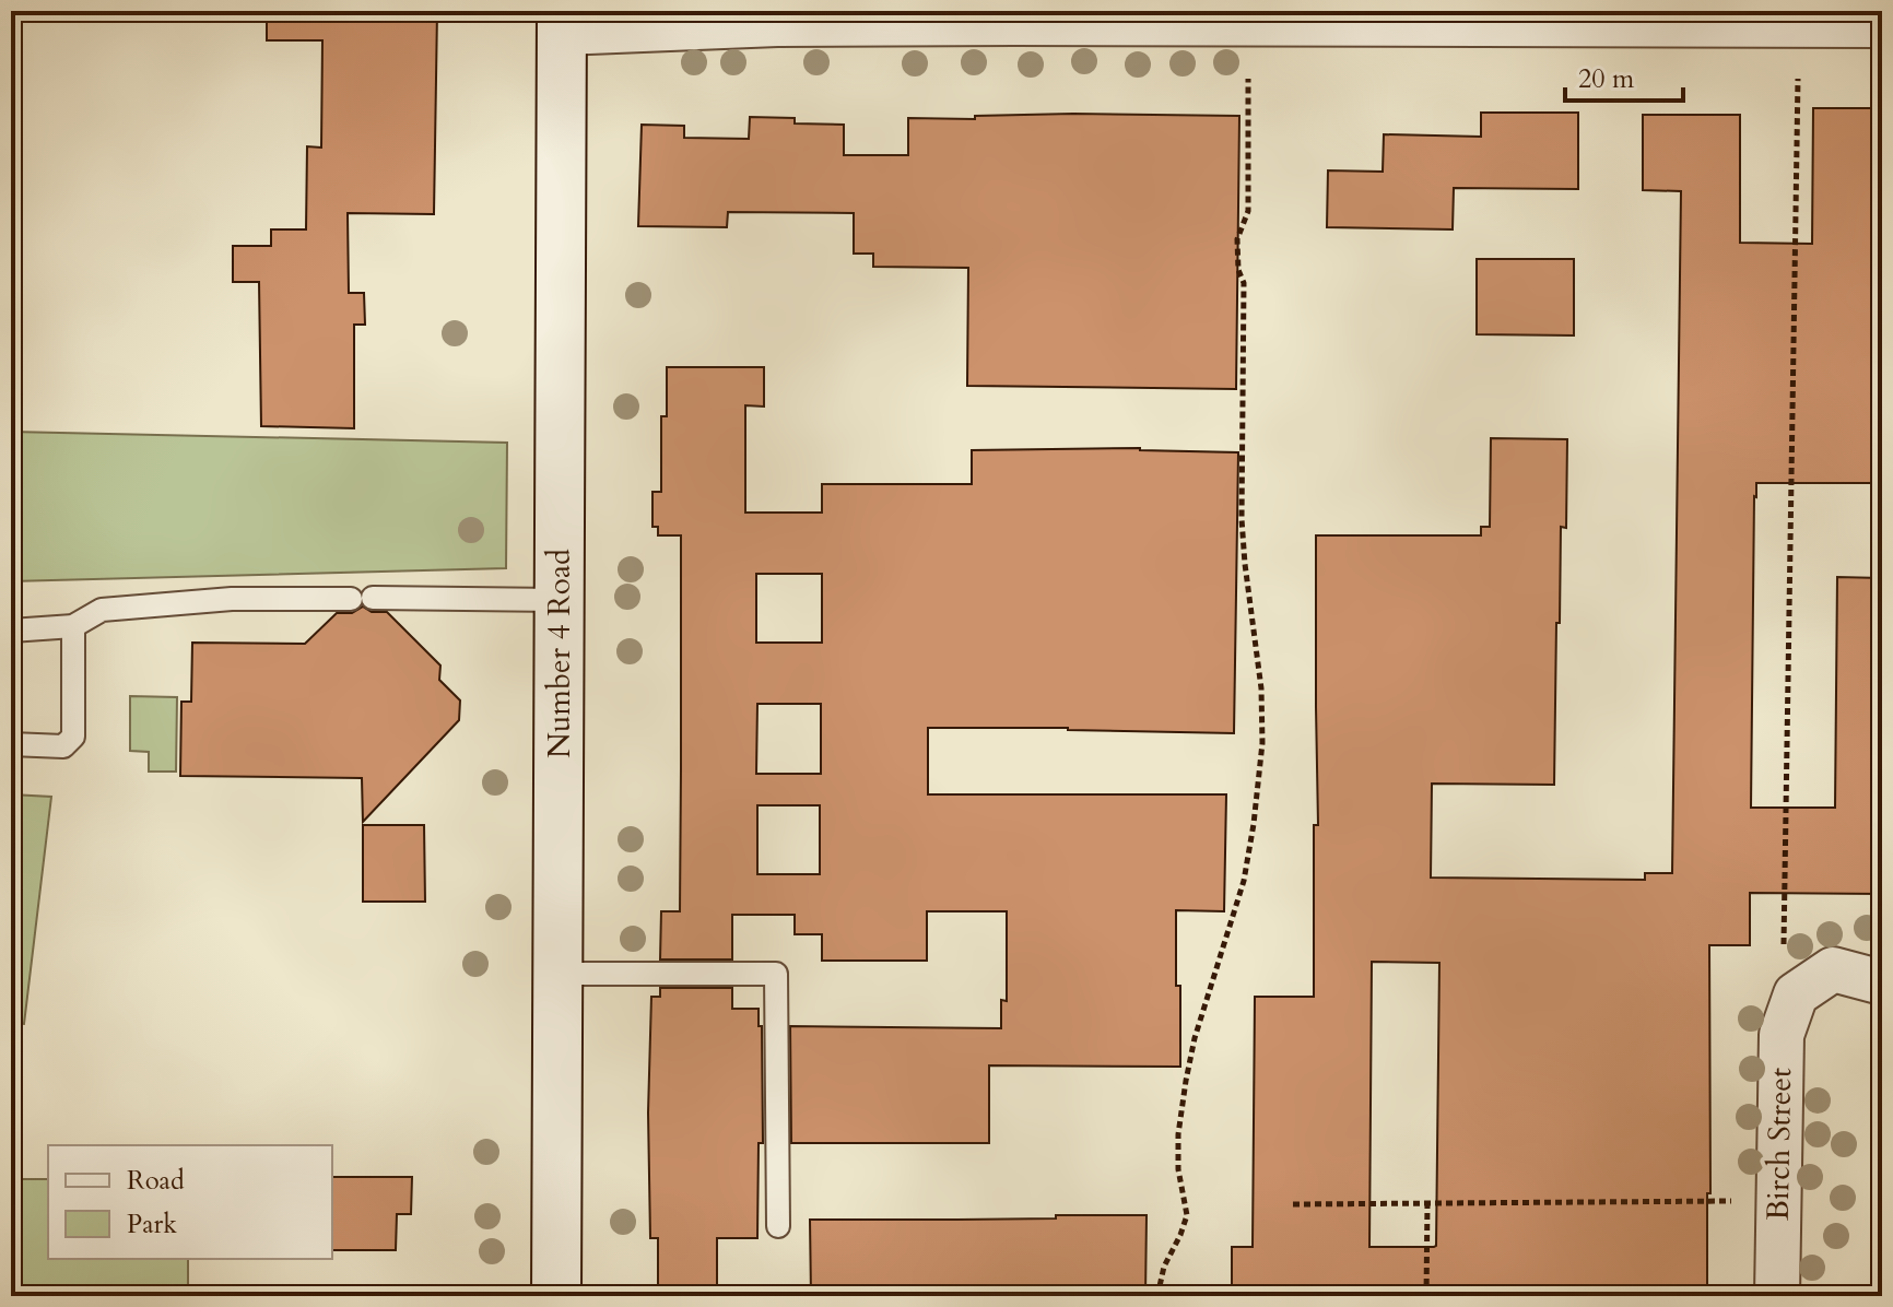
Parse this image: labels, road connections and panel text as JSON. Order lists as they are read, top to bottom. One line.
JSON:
{"streets":{"main road":["Number 4 Road"],"street":["Birch Street"]},"legend":["Road","Park"],"scale_bar":"20 m"}
